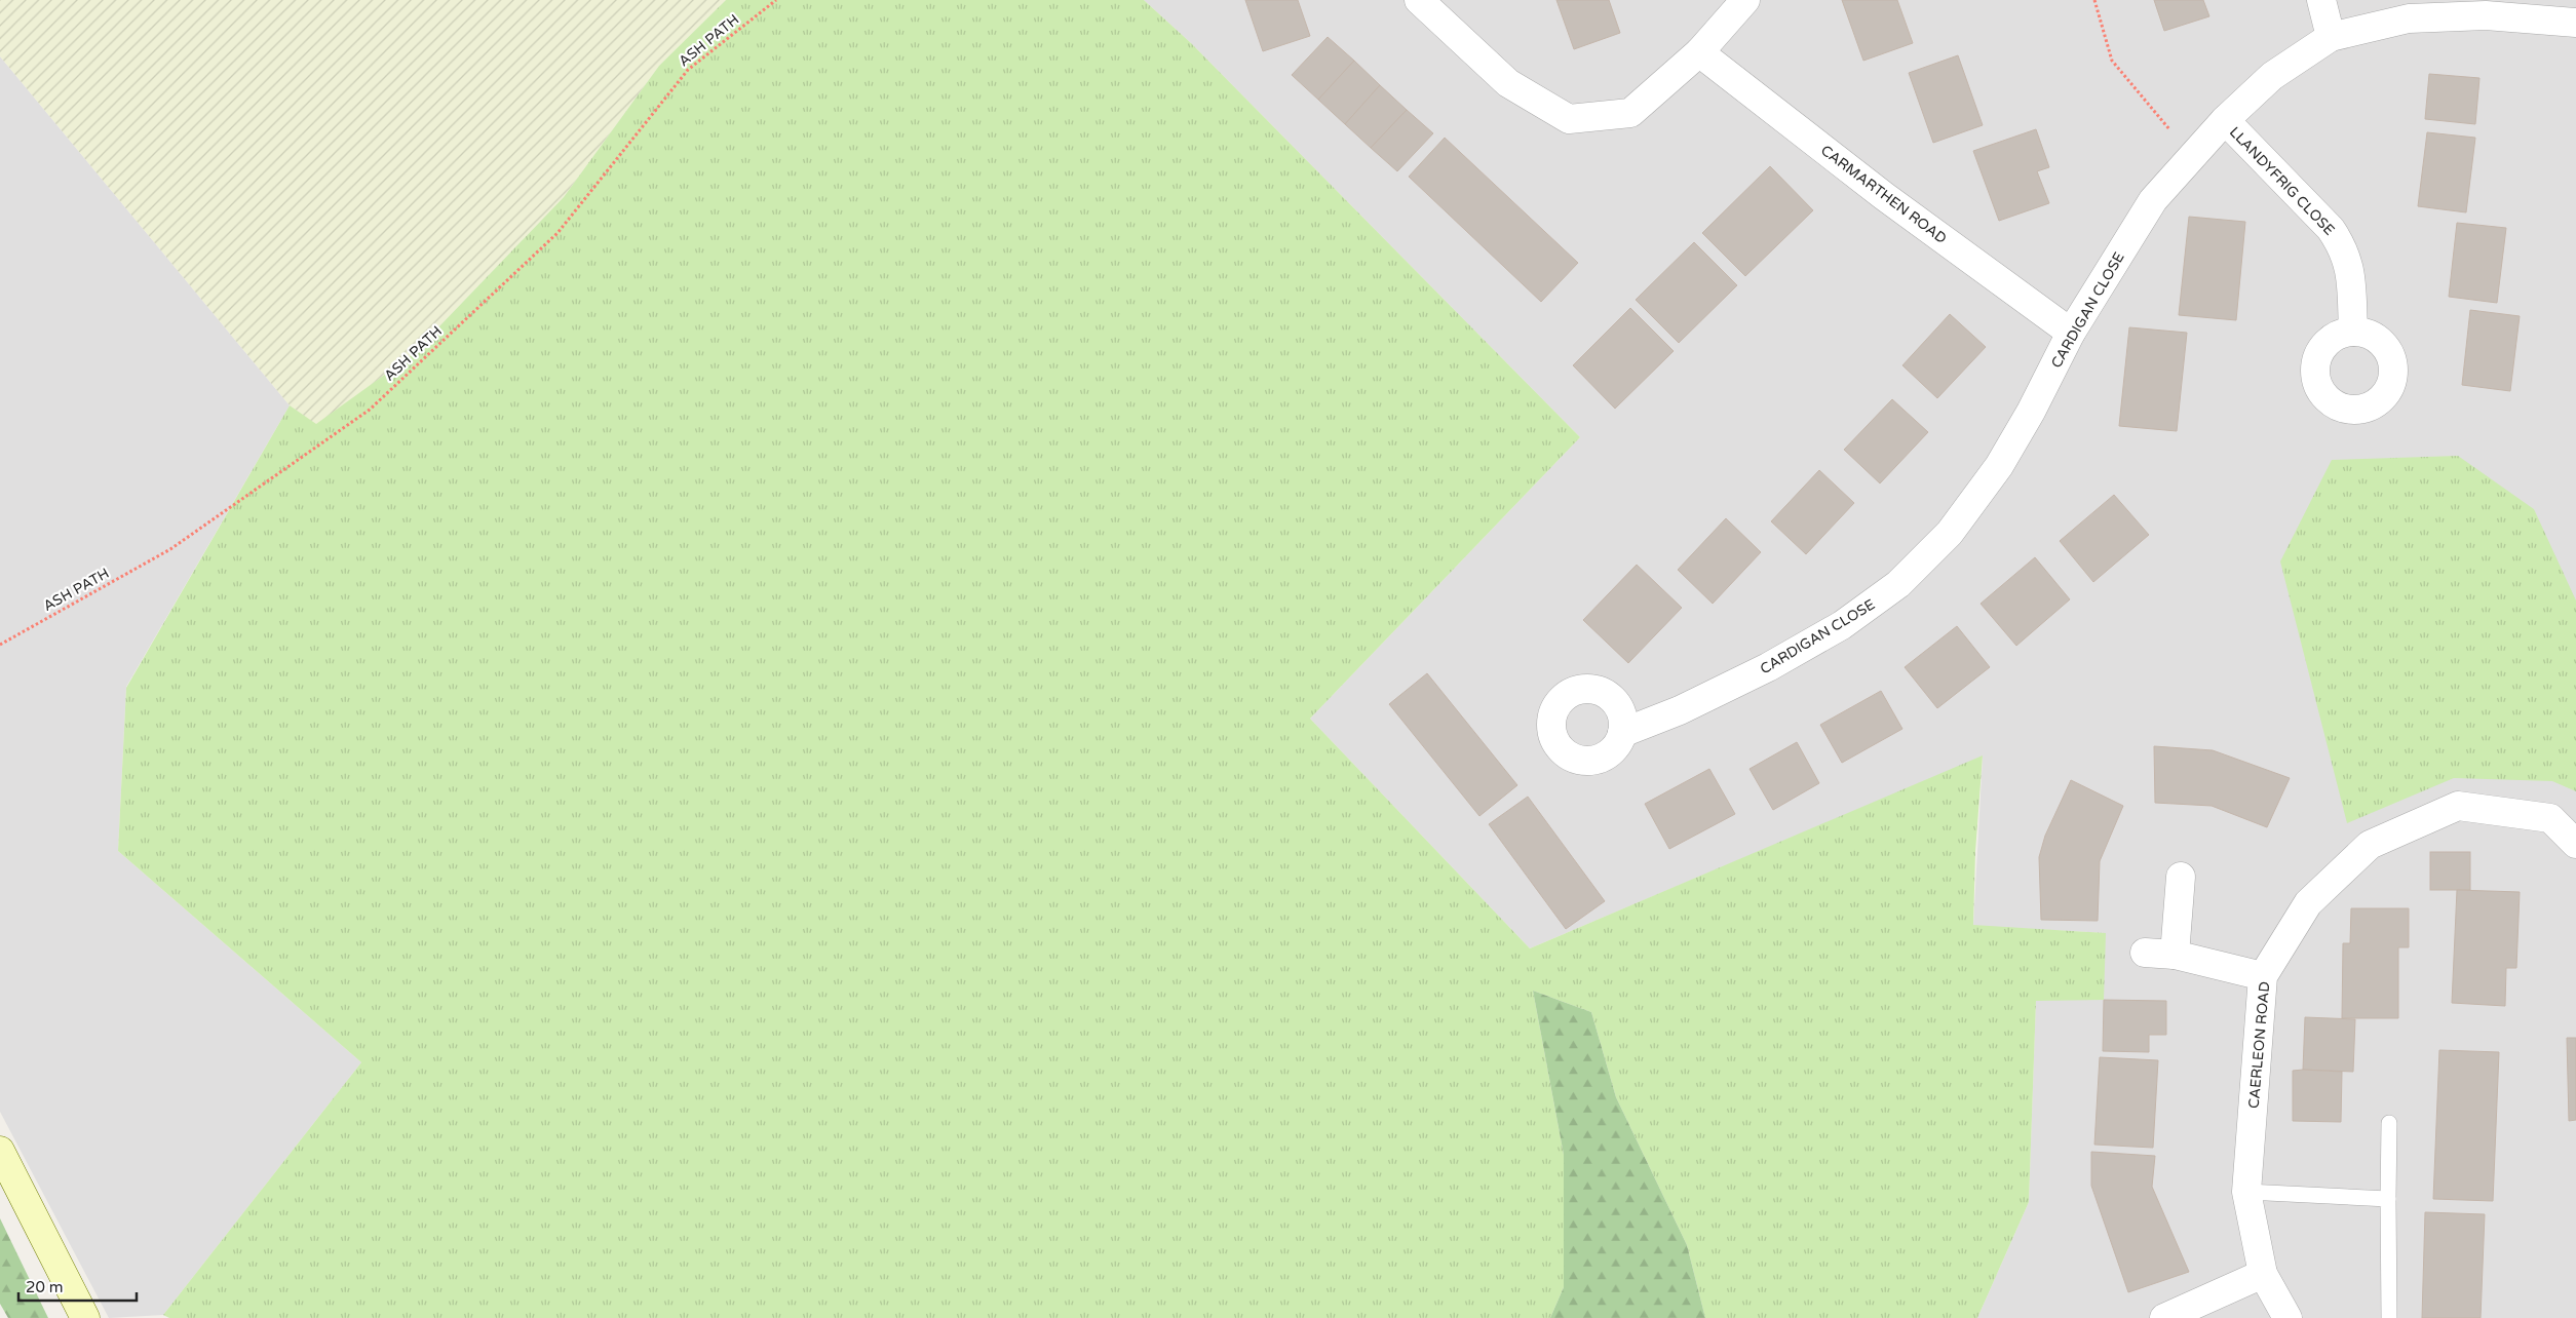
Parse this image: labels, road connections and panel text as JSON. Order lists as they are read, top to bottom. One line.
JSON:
{"streets":{"street":["LLANDYFRIG CLOSE","CARMARTHEN ROAD","CARDIGAN CLOSE","CAERLEON ROAD"],"path":["ASH PATH"]},"crossings":[["LLANDYFRIG CLOSE","CARDIGAN CLOSE"],["CARMARTHEN ROAD","CARDIGAN CLOSE"]],"scale_bar":"20 m"}
